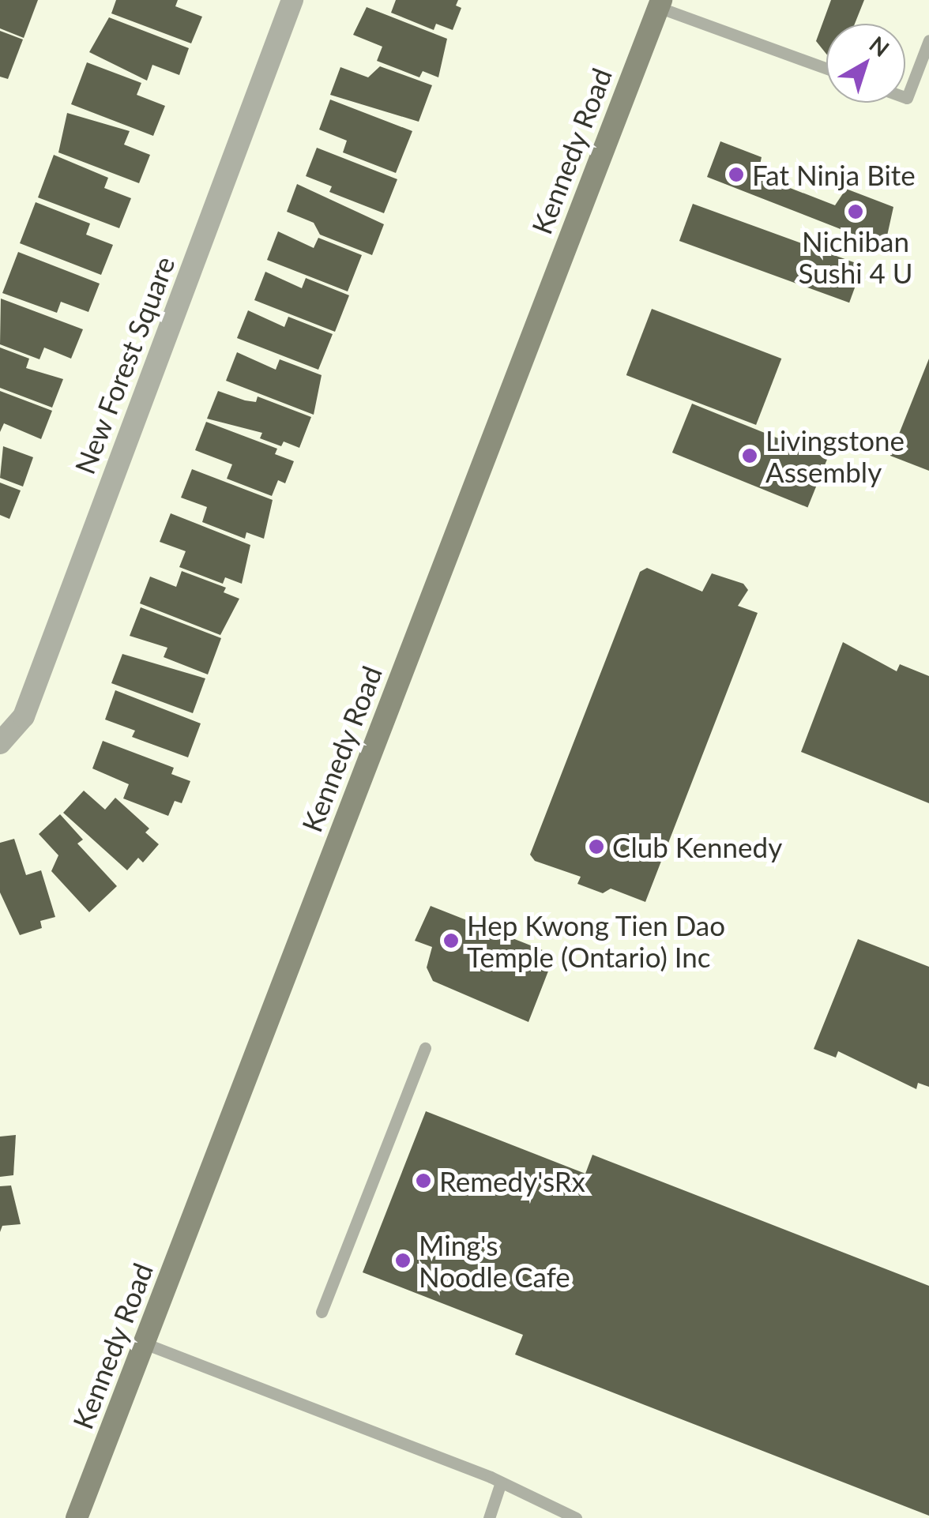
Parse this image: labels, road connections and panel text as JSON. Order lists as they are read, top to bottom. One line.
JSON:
{"streets":{"main road":["Kennedy Road"],"street":["New Forest Square"]},"places":["Fat Ninja Bite","Nichiban Sushi 4 U","Livingstone Assembly","Club Kennedy","Hep Kwong Tien Dao Temple (Ontario) Inc","Remedy'sRx","Ming's Noodle Cafe"],"north":"top right"}
